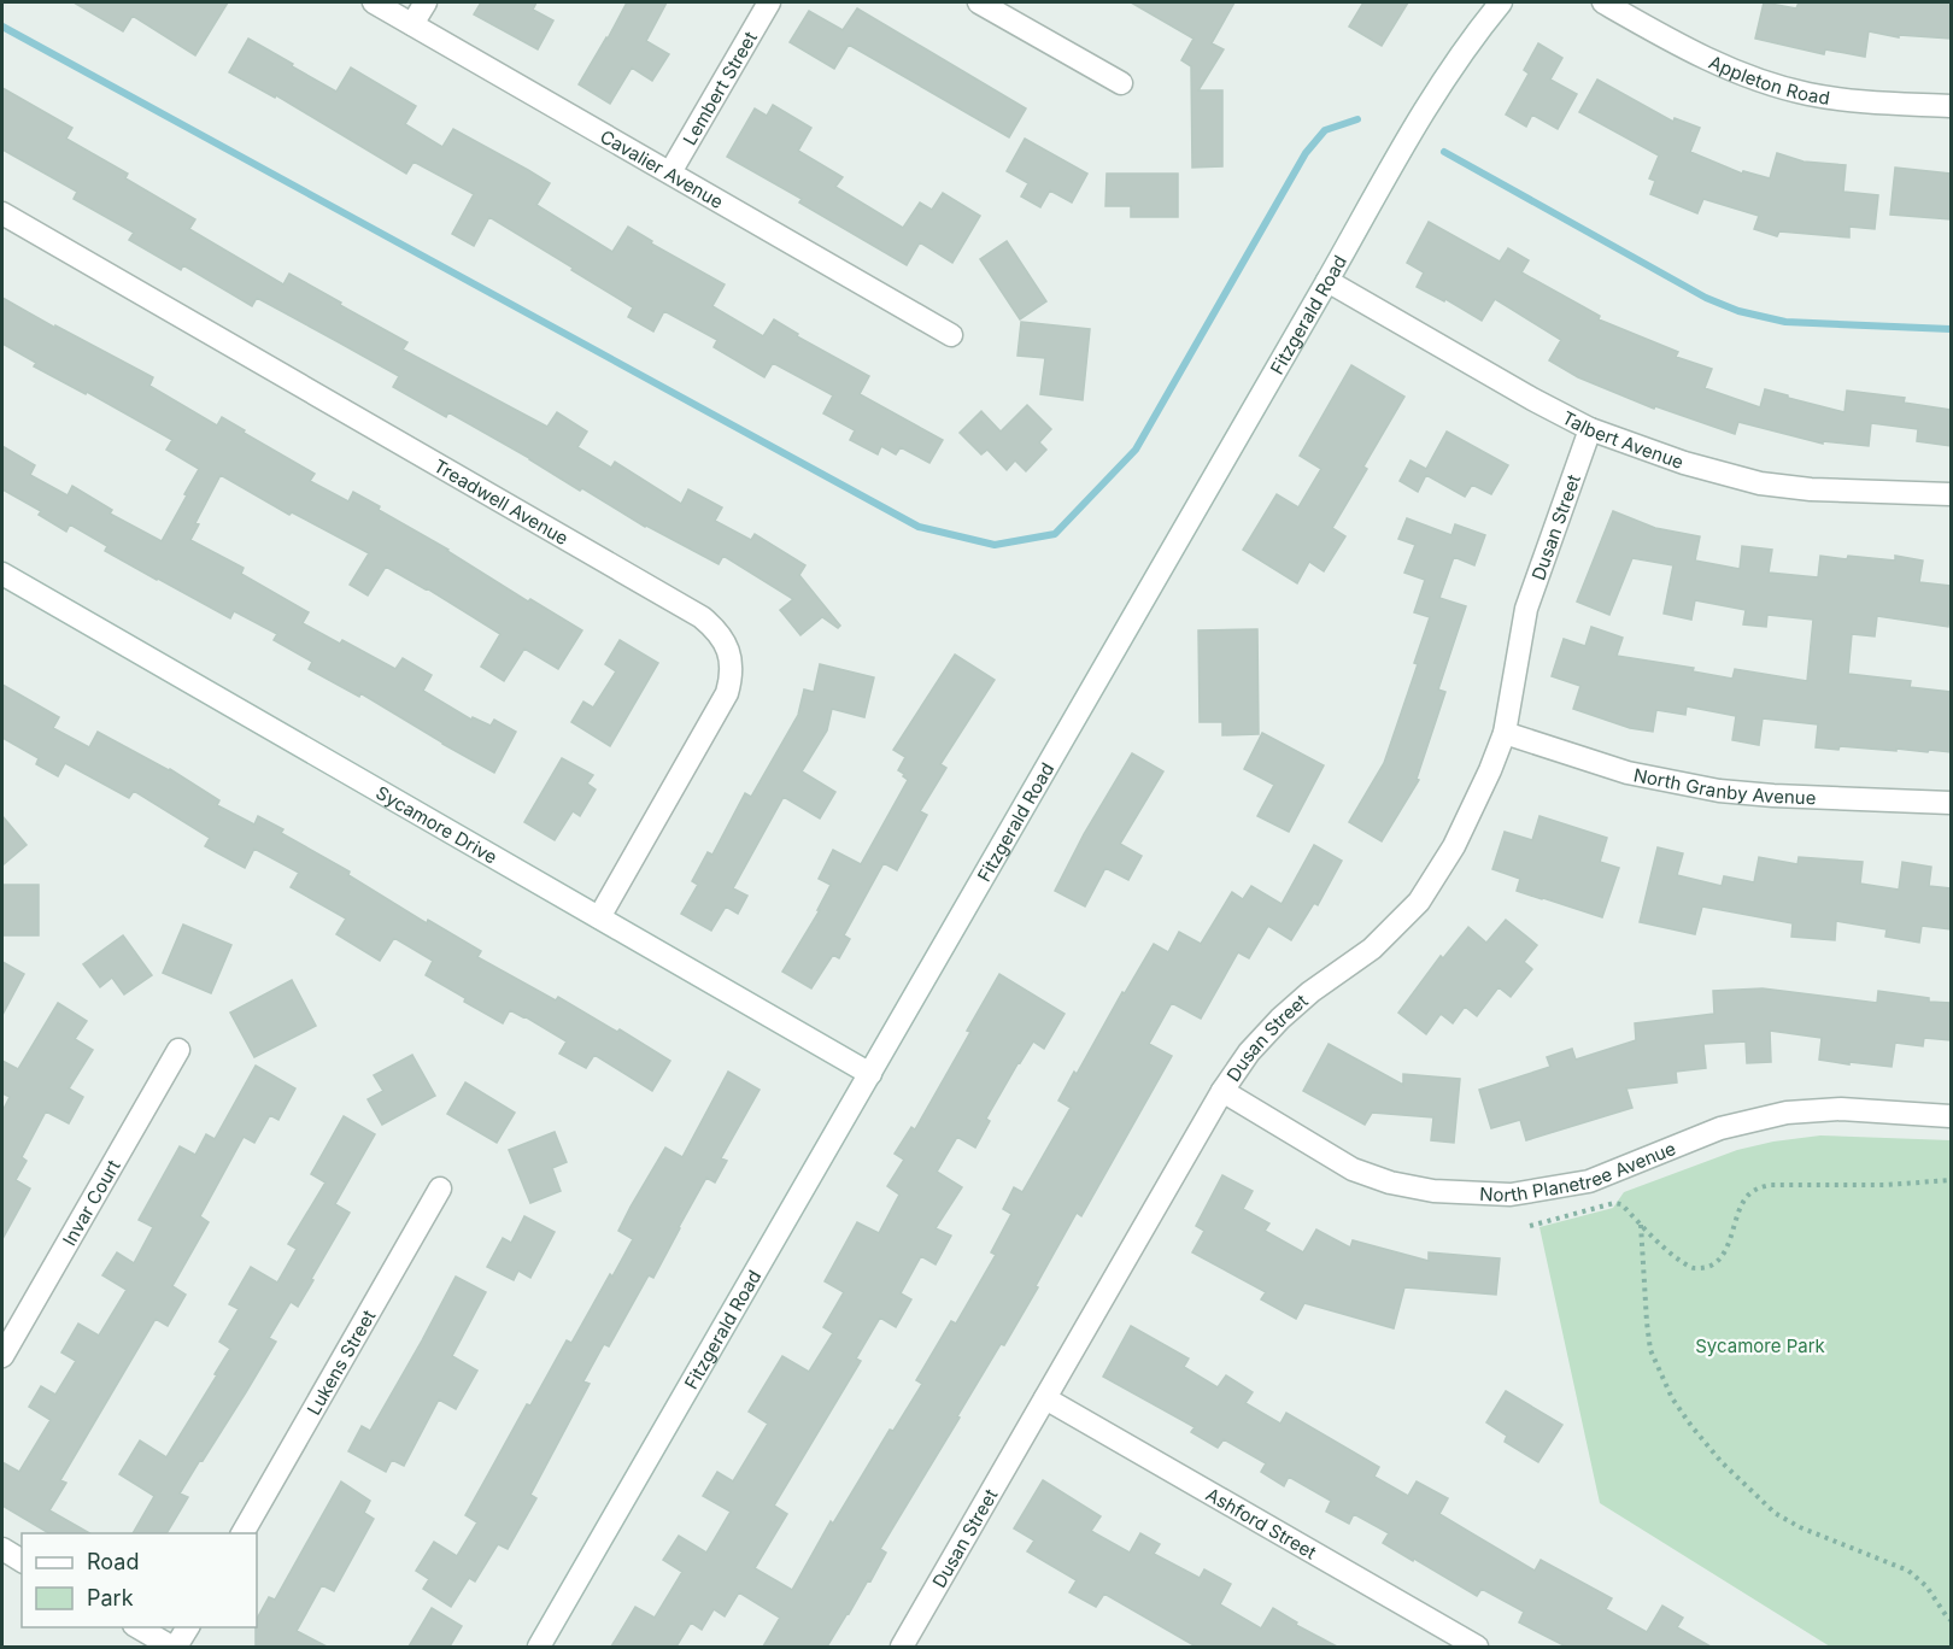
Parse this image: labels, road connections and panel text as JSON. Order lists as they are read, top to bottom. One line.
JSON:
{"streets":{"street":["Appleton Road","Lembert Street","Cavalier Avenue","Fitzgerald Road","Talbert Avenue","Treadwell Avenue","Dusan Street","North Granby Avenue","Sycamore Drive","North Planetree Avenue","Invar Court","Lukens Street","Ashford Street"]},"crossings":[["Lembert Street","Cavalier Avenue"],["Fitzgerald Road","Talbert Avenue"],["Fitzgerald Road","Sycamore Drive"],["Talbert Avenue","Dusan Street"],["Treadwell Avenue","Sycamore Drive"],["Dusan Street","North Granby Avenue"],["Dusan Street","North Planetree Avenue"],["Dusan Street","Ashford Street"]],"parks":["Sycamore Park"],"legend":["Road","Park"]}
